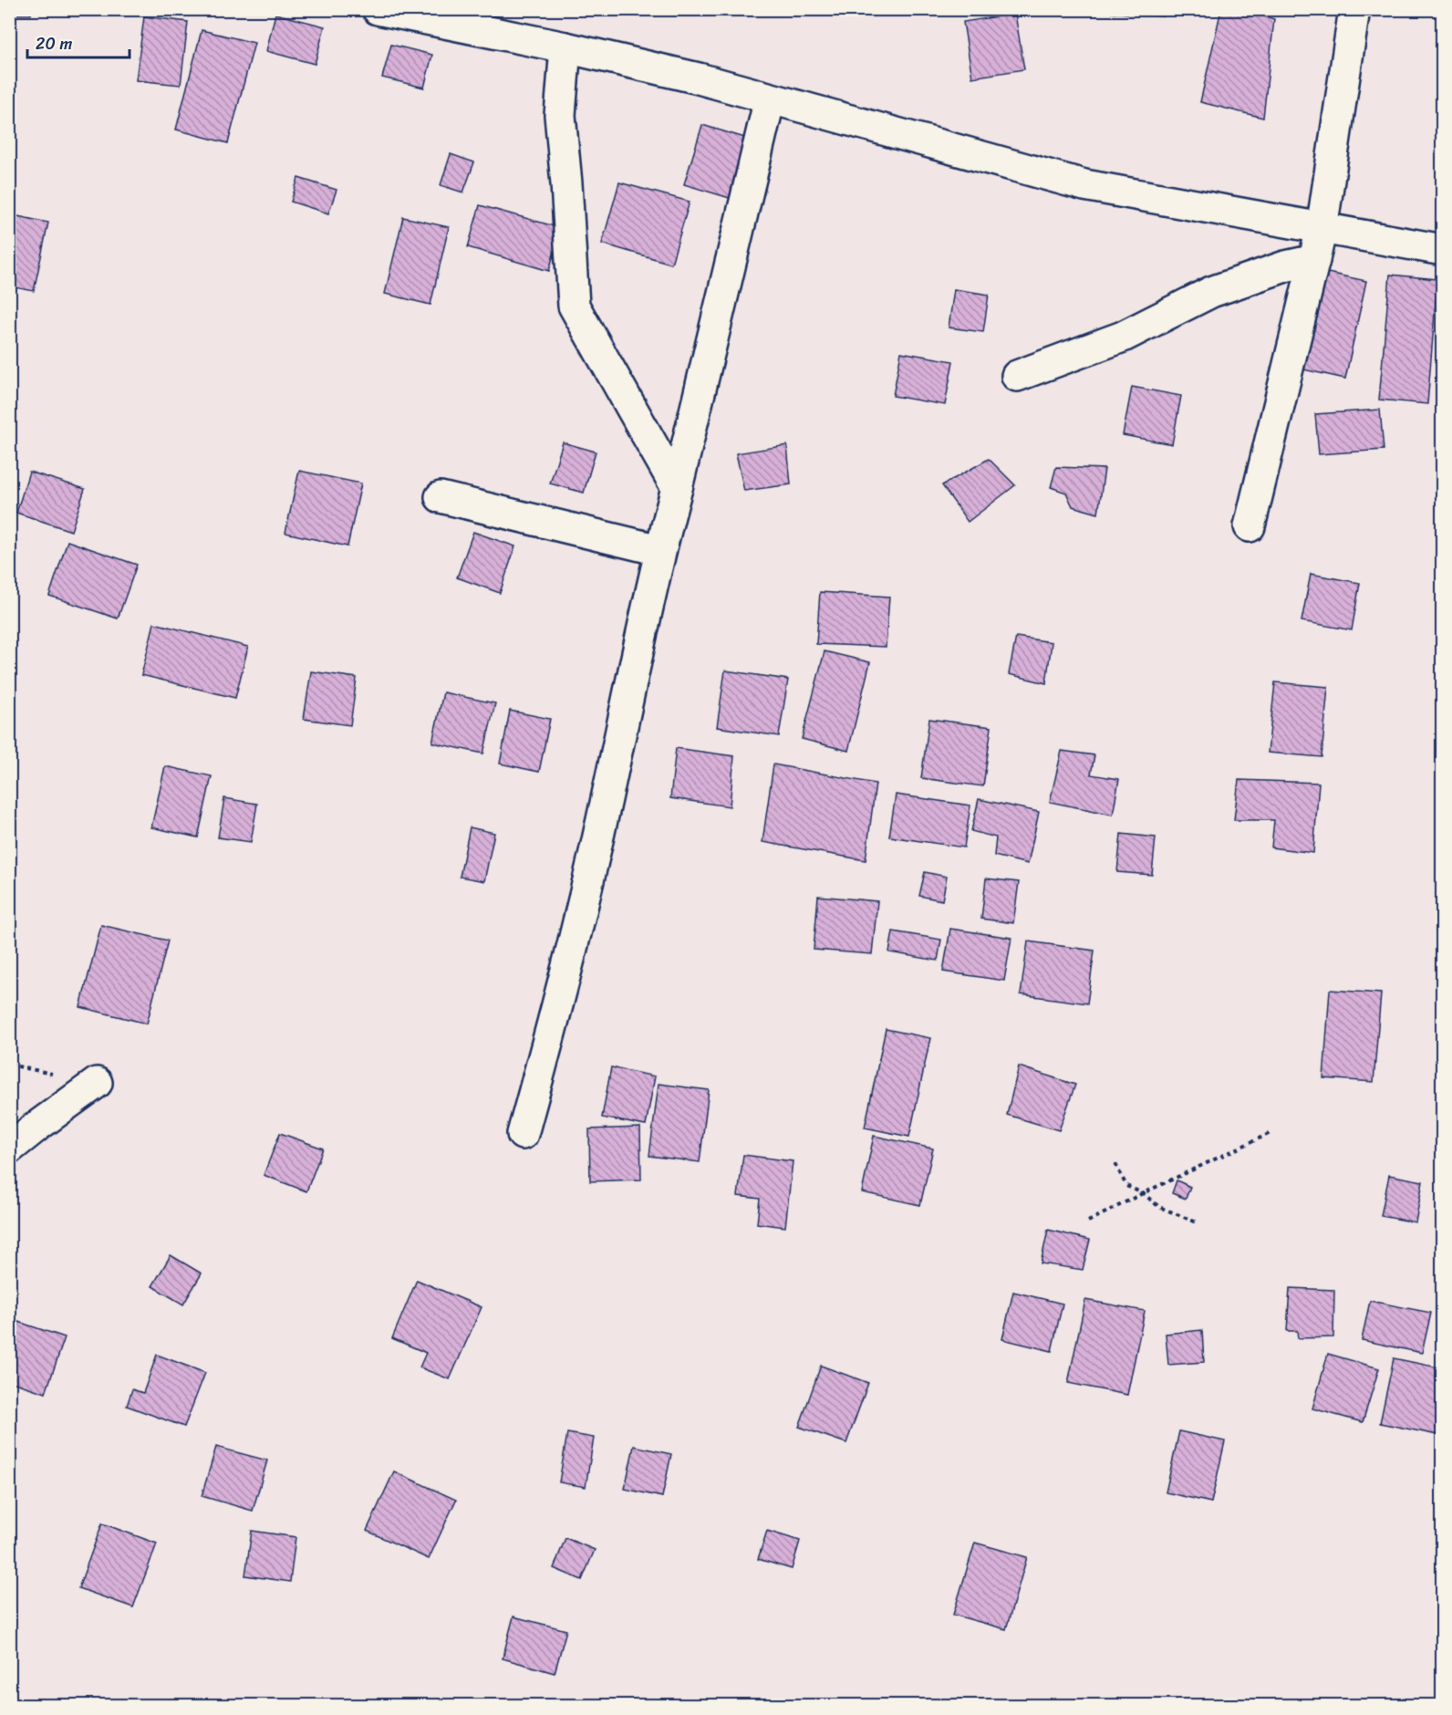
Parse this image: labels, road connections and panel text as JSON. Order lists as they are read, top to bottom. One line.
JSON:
{"scale_bar":"20 m"}
